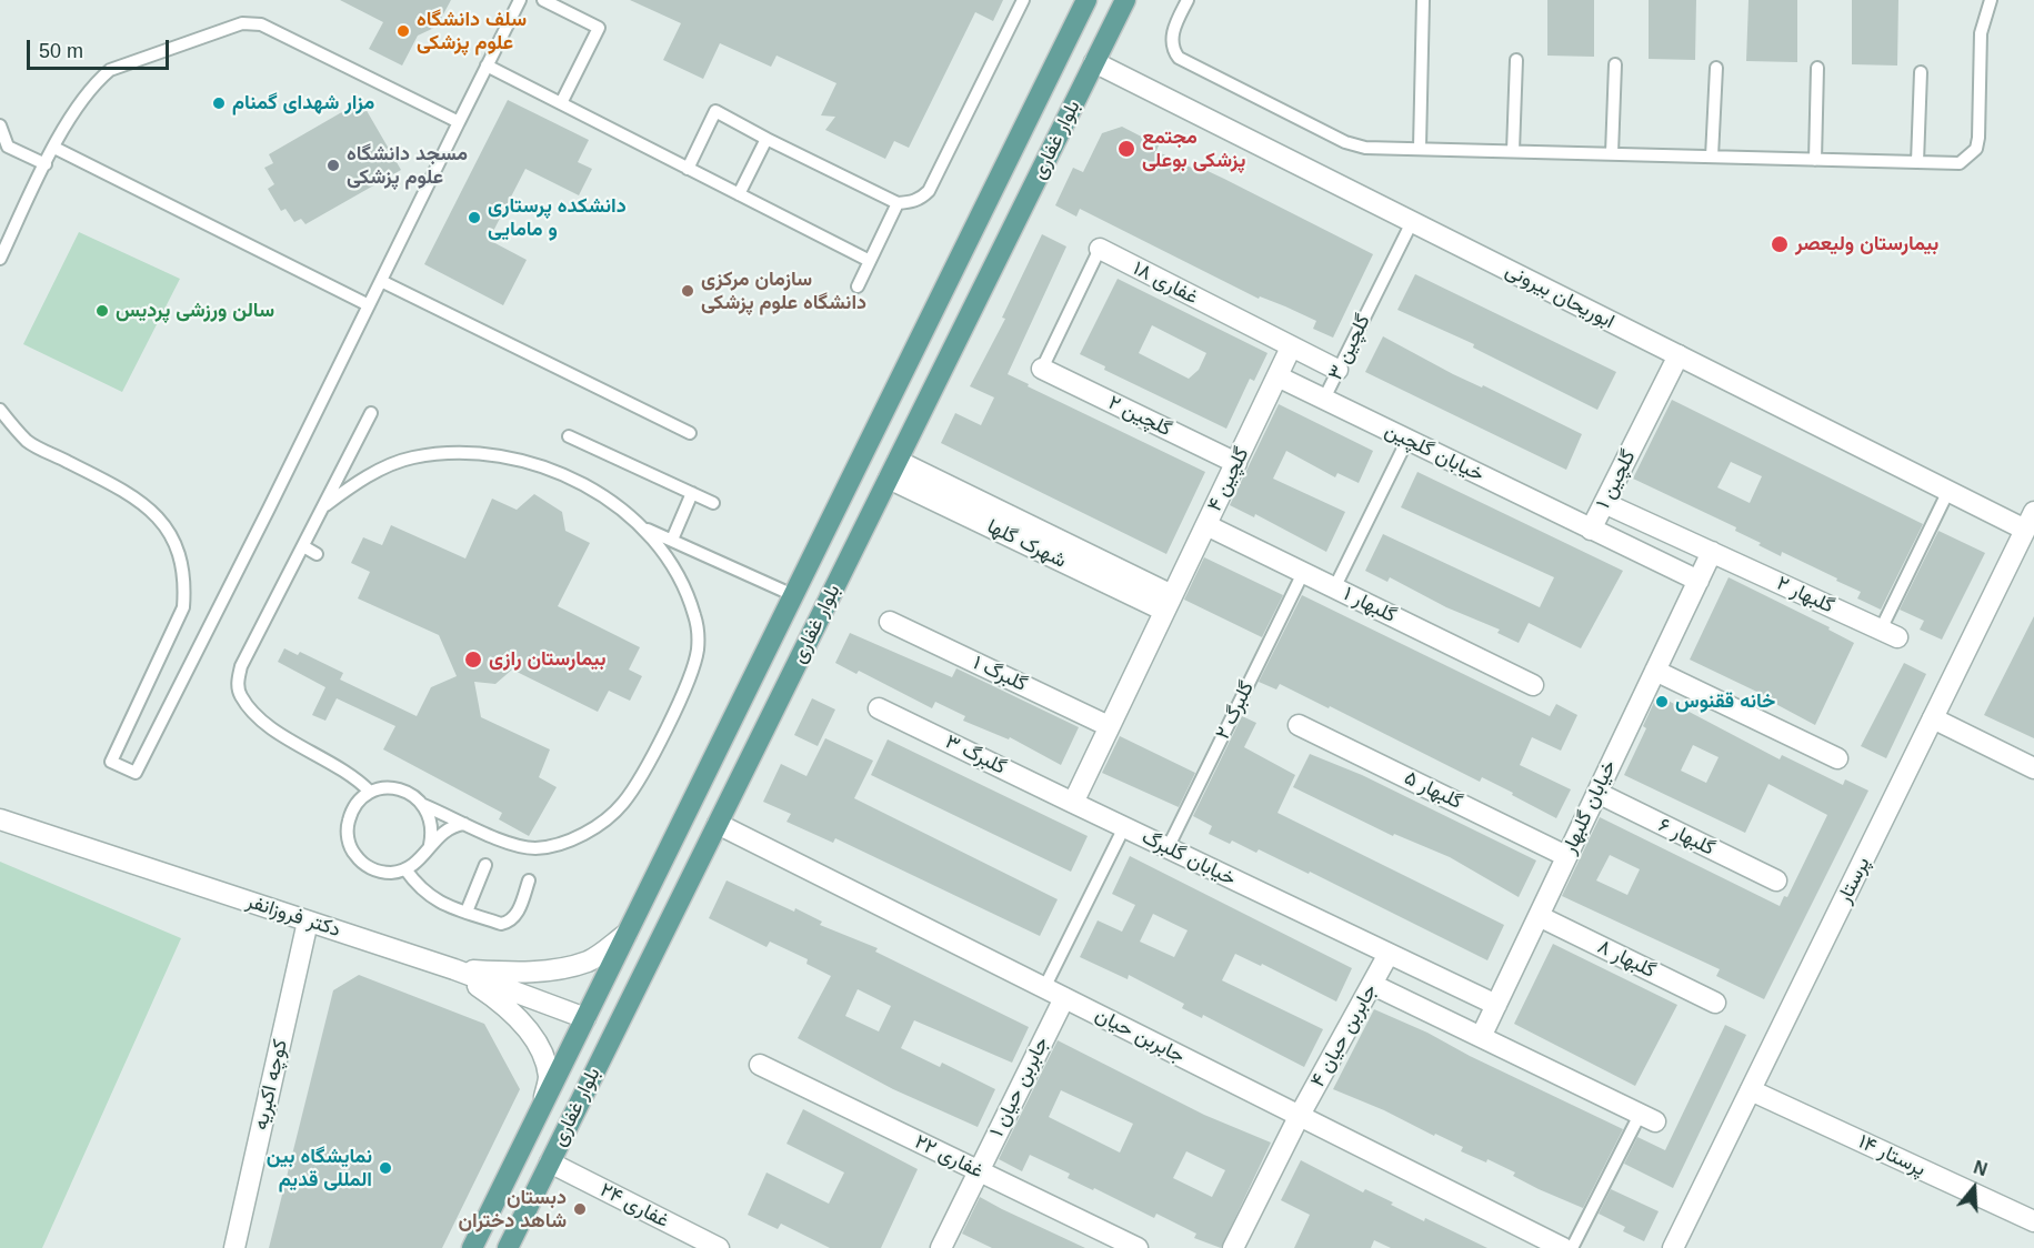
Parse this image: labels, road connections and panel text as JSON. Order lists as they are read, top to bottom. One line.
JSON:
{"streets":{"main road":["بلوار غفاری"],"street":["غفاری ۱۸","ابوریحان بیرونی","گلچین ۲","خیابان گلچین","گلچین ۴","گلچین ۱","شهرک گلها","گلبهار ۲","گلبهار ۱","گلبرگ ۱","گلبرگ ۳","گلبهار ۵","خیابان گلبهار","گلبهار ۶","خیابان گلبرگ","پرستار","دکتر فروزانفر","گلبهار ۸","جابربن حیان","جابربن حیان ۴","کوچه اکبریه","جابربن حیان ۱","پرستار ۱۴","غفاری ۲۲","غفاری ۲۴"],"lane":["گلچین ۳","گلبرگ ۲"]},"crossings":[["بلوار غفاری","ابوریحان بیرونی"],["بلوار غفاری","شهرک گلها"],["بلوار غفاری","دکتر فروزانفر"],["بلوار غفاری","جابربن حیان"],["بلوار غفاری","غفاری ۲۴"],["غفاری ۱۸","گلچین ۴"],["ابوریحان بیرونی","گلچین ۳"],["ابوریحان بیرونی","گلچین ۱"],["ابوریحان بیرونی","پرستار"],["گلچین ۳","خیابان گلچین"],["گلچین ۲","گلچین ۴"],["خیابان گلچین","گلچین ۴"],["خیابان گلچین","گلچین ۱"],["گلچین ۴","شهرک گلها"],["گلچین ۴","گلبهار ۱"],["گلچین ۱","گلبهار ۲"],["گلبهار ۲","خیابان گلبهار"],["گلبهار ۱","گلبرگ ۲"],["گلبرگ ۲","خیابان گلبرگ"],["گلبرگ ۳","خیابان گلبرگ"],["گلبهار ۵","خیابان گلبهار"],["خیابان گلبهار","گلبهار ۶"],["خیابان گلبهار","خیابان گلبرگ"],["خیابان گلبهار","گلبهار ۸"],["خیابان گلبرگ","جابربن حیان ۴"],["پرستار","پرستار ۱۴"],["دکتر فروزانفر","کوچه اکبریه"],["جابربن حیان","جابربن حیان ۴"],["جابربن حیان","جابربن حیان ۱"],["جابربن حیان ۱","غفاری ۲۲"]],"places":["سلف دانشگاه علوم پزشکی","مزار شهدای گمنام","مجتمع پزشکی بوعلی","مسجد دانشگاه علوم پزشکی","دانشکده پرستاری و مامایی","بیمارستان ولیعصر","سازمان مرکزی دانشگاه علوم پزشکی","سالن ورزشی پردیس","بیمارستان رازی","خانه ققنوس","نمایشگاه بین المللی قدیم","دبستان شاهد دختران"],"scale_bar":"50 m","north":"top"}
